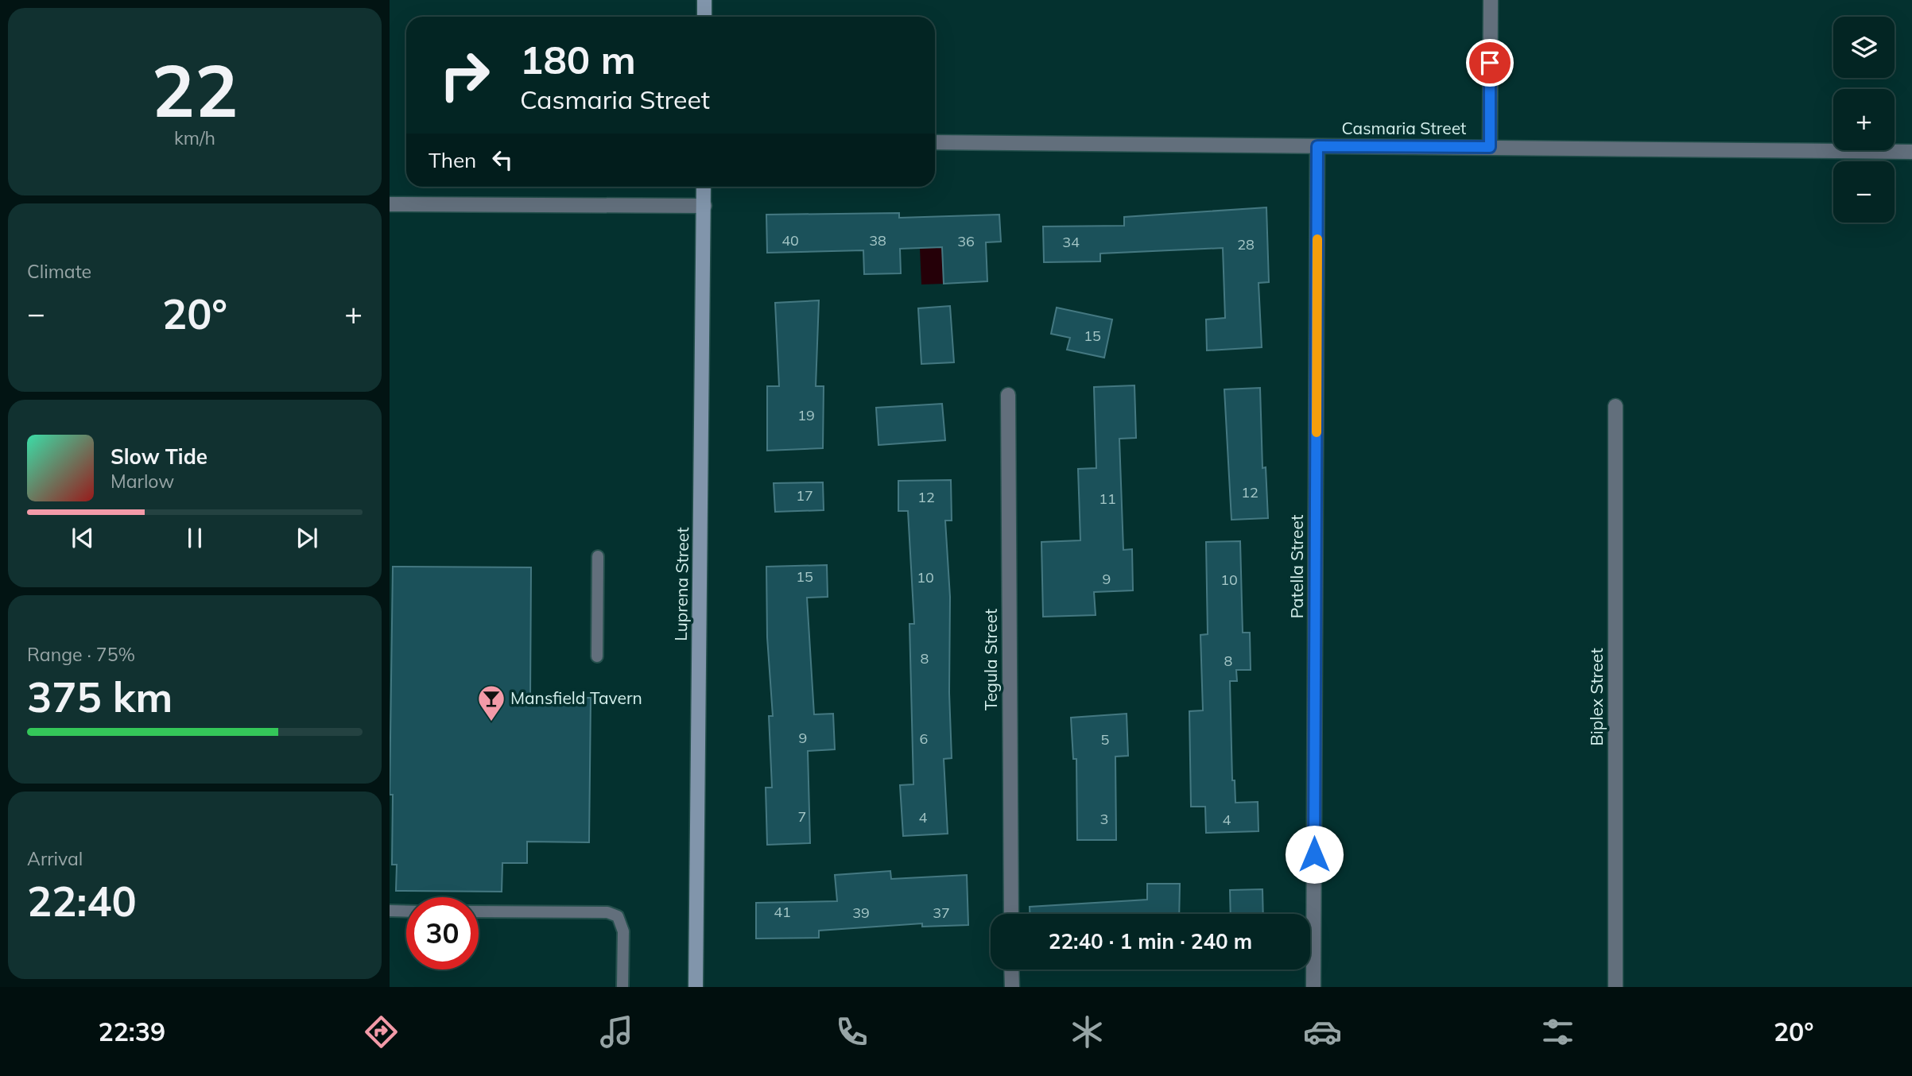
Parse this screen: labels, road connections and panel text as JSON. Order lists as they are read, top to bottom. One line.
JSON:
{"streets":{"street":["Casmaria Street","Patella Street","Luprena Street","Tegula Street","Biplex Street"]},"crossings":[["Casmaria Street","Patella Street"]],"places":{"bar":["Mansfield Tavern"]},"house_numbers":["40","38","36","34","28","15","19","12","17","12","11","15","10","9","10","8","8","9","6","5","7","4","3","4","41","39","37"],"page":{"tile":[["22","km/h"],"Climate",["Range · 75%","375 km"],["Arrival","22:40"]],"map_buttons":["+","−"],"turn":["180 m","Casmaria Street"],"then":"Then","heat":["−","20°","+"],"song":["Slow Tide","Marlow"],"limit":"30","trip":"22:40 · 1 min · 240 m","tabs":["22:39","20°"]}}
